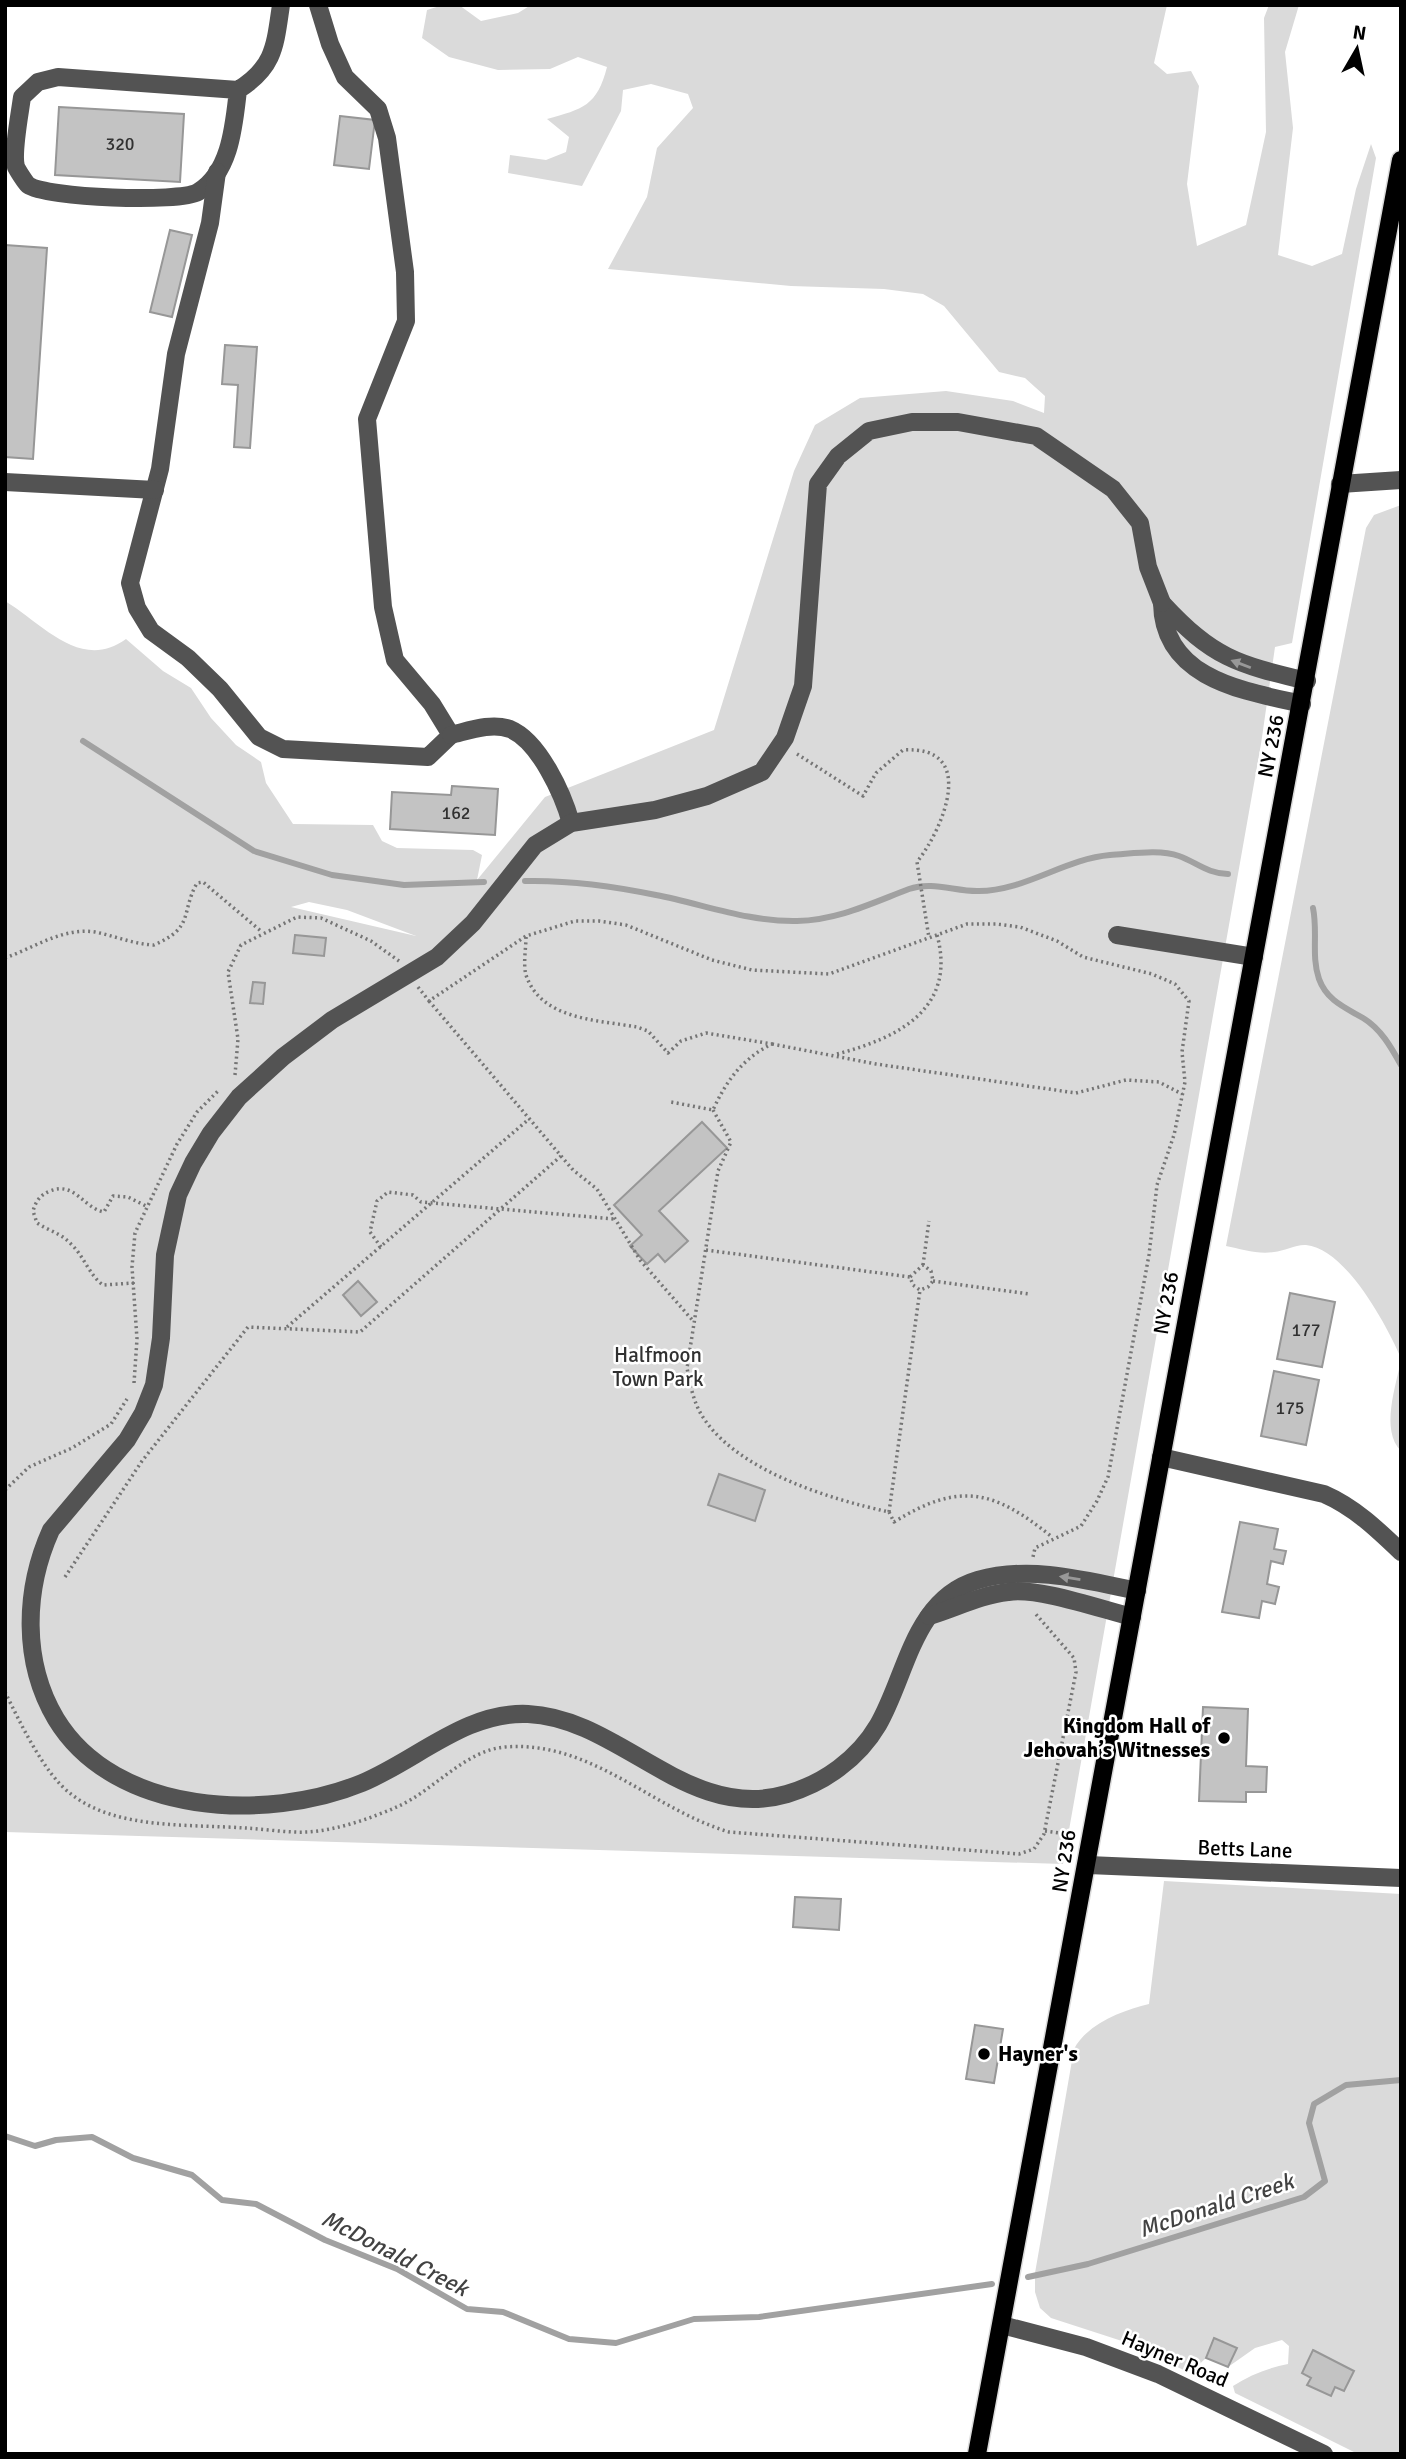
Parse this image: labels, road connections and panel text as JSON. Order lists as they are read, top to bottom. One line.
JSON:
{"streets":{"main road":["NY 236"],"street":["Betts Lane","Hayner Road"]},"crossings":[["NY 236","Betts Lane"],["NY 236","Hayner Road"]],"water":["McDonald Creek"],"parks":["Halfmoon Town Park"],"places":["Kingdom Hall of Jehovah’s Witnesses","Hayner's"],"house_numbers":["320","162","177","175"],"north":"top"}
